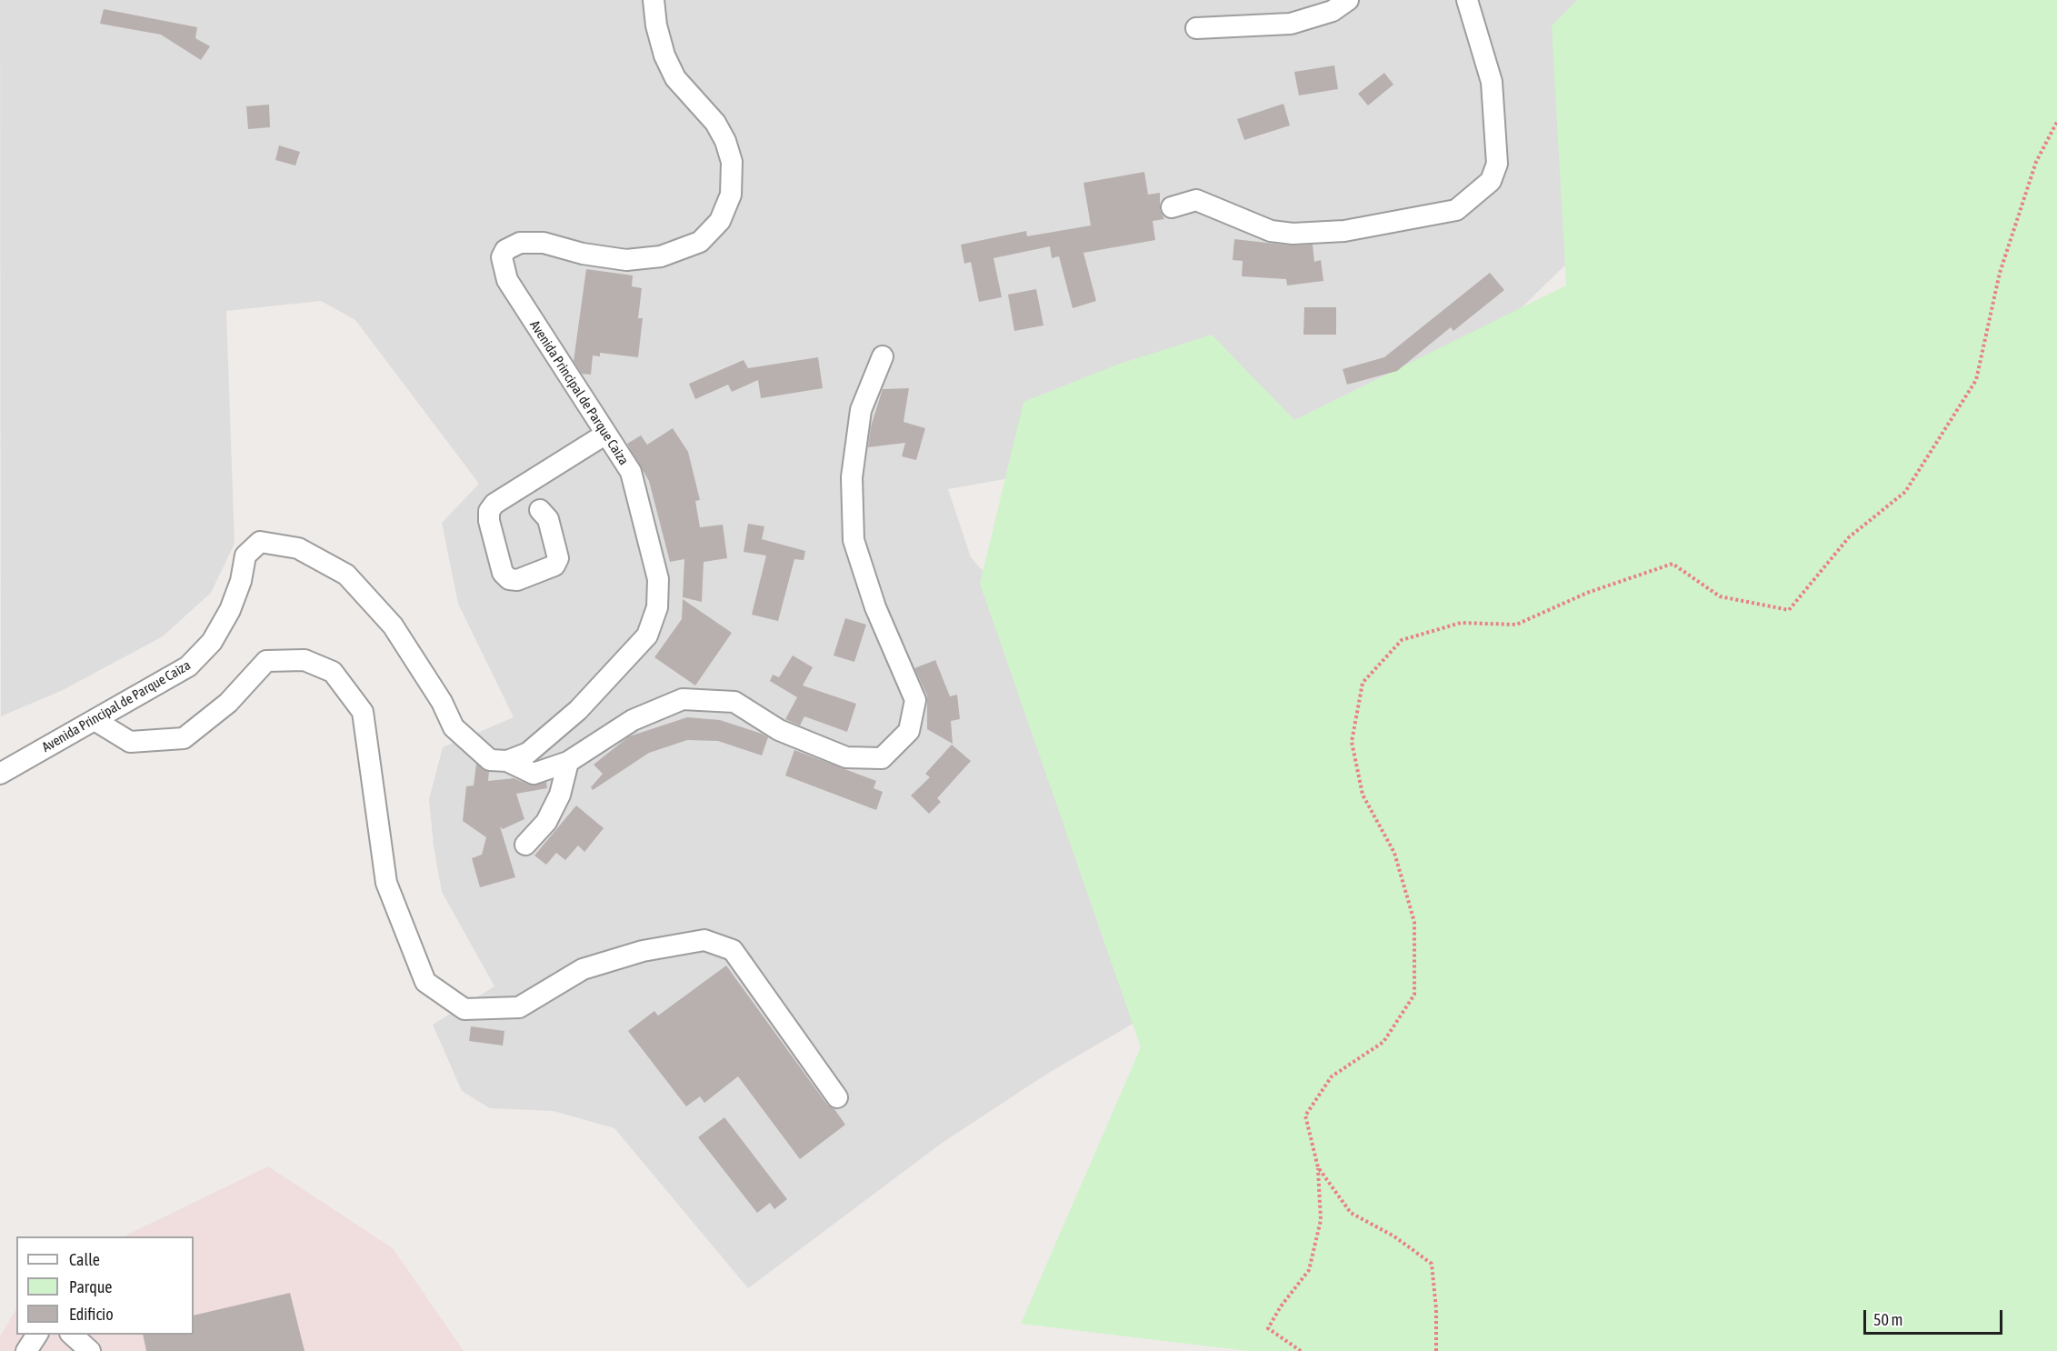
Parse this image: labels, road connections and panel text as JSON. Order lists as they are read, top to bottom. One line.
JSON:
{"streets":{"street":["Avenida Principal de Parque Caiza"]},"legend":["Calle","Parque","Edificio"],"scale_bar":"50 m"}
